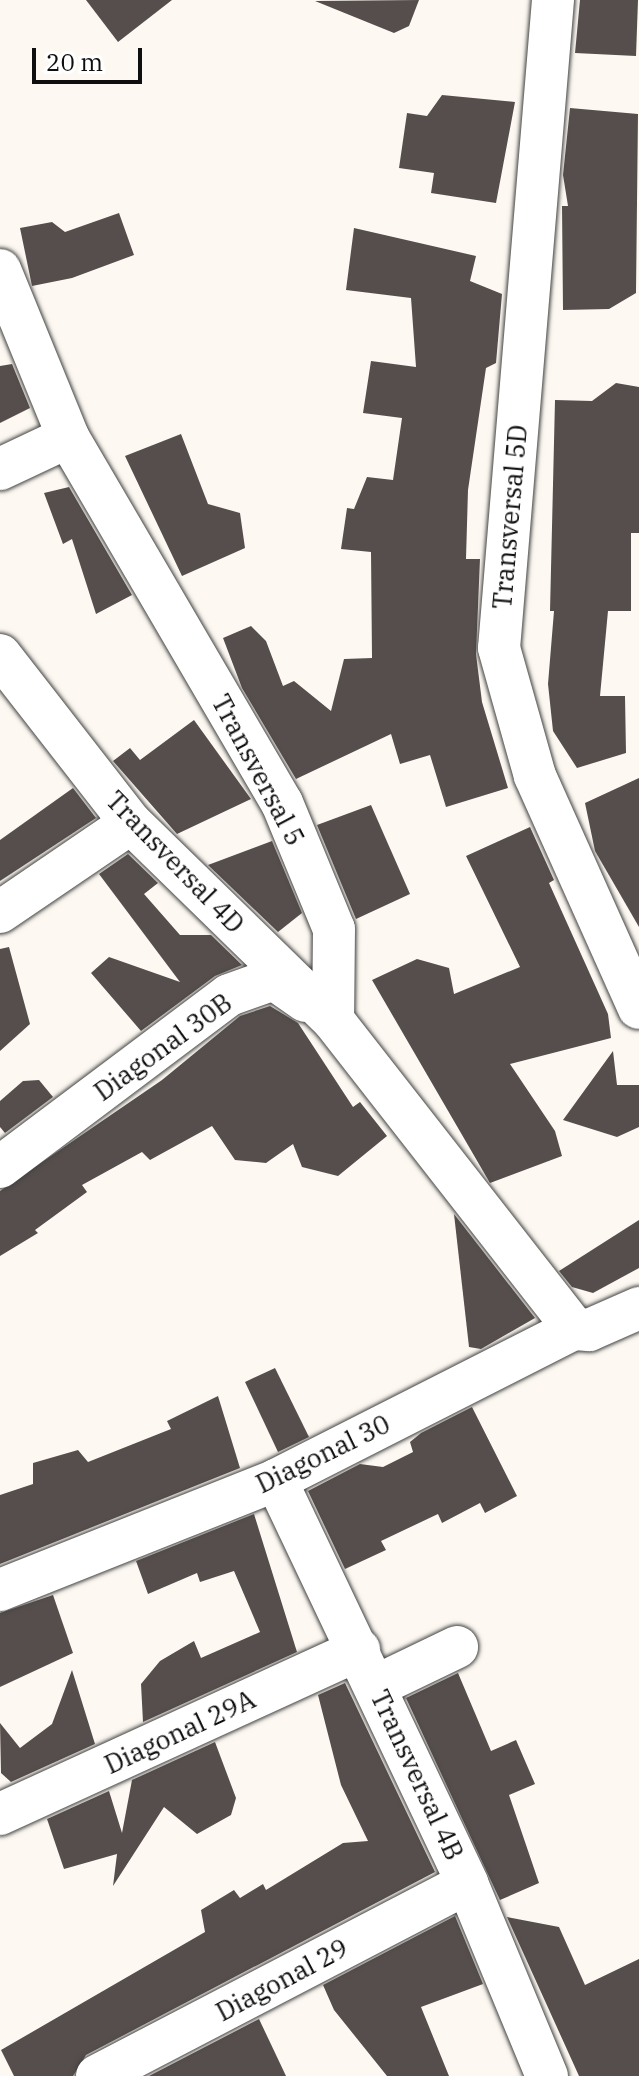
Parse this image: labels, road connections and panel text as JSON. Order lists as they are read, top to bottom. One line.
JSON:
{"streets":{"street":["Transversal 5D","Transversal 5","Transversal 4D","Diagonal 30B","Diagonal 30","Diagonal 29A","Transversal 4B","Diagonal 29"]},"crossings":[["Transversal 5","Transversal 4D"],["Transversal 5","Diagonal 30B"],["Transversal 4D","Diagonal 30B"],["Diagonal 30","Transversal 4B"],["Diagonal 29A","Transversal 4B"],["Transversal 4B","Diagonal 29"]],"scale_bar":"20 m"}
